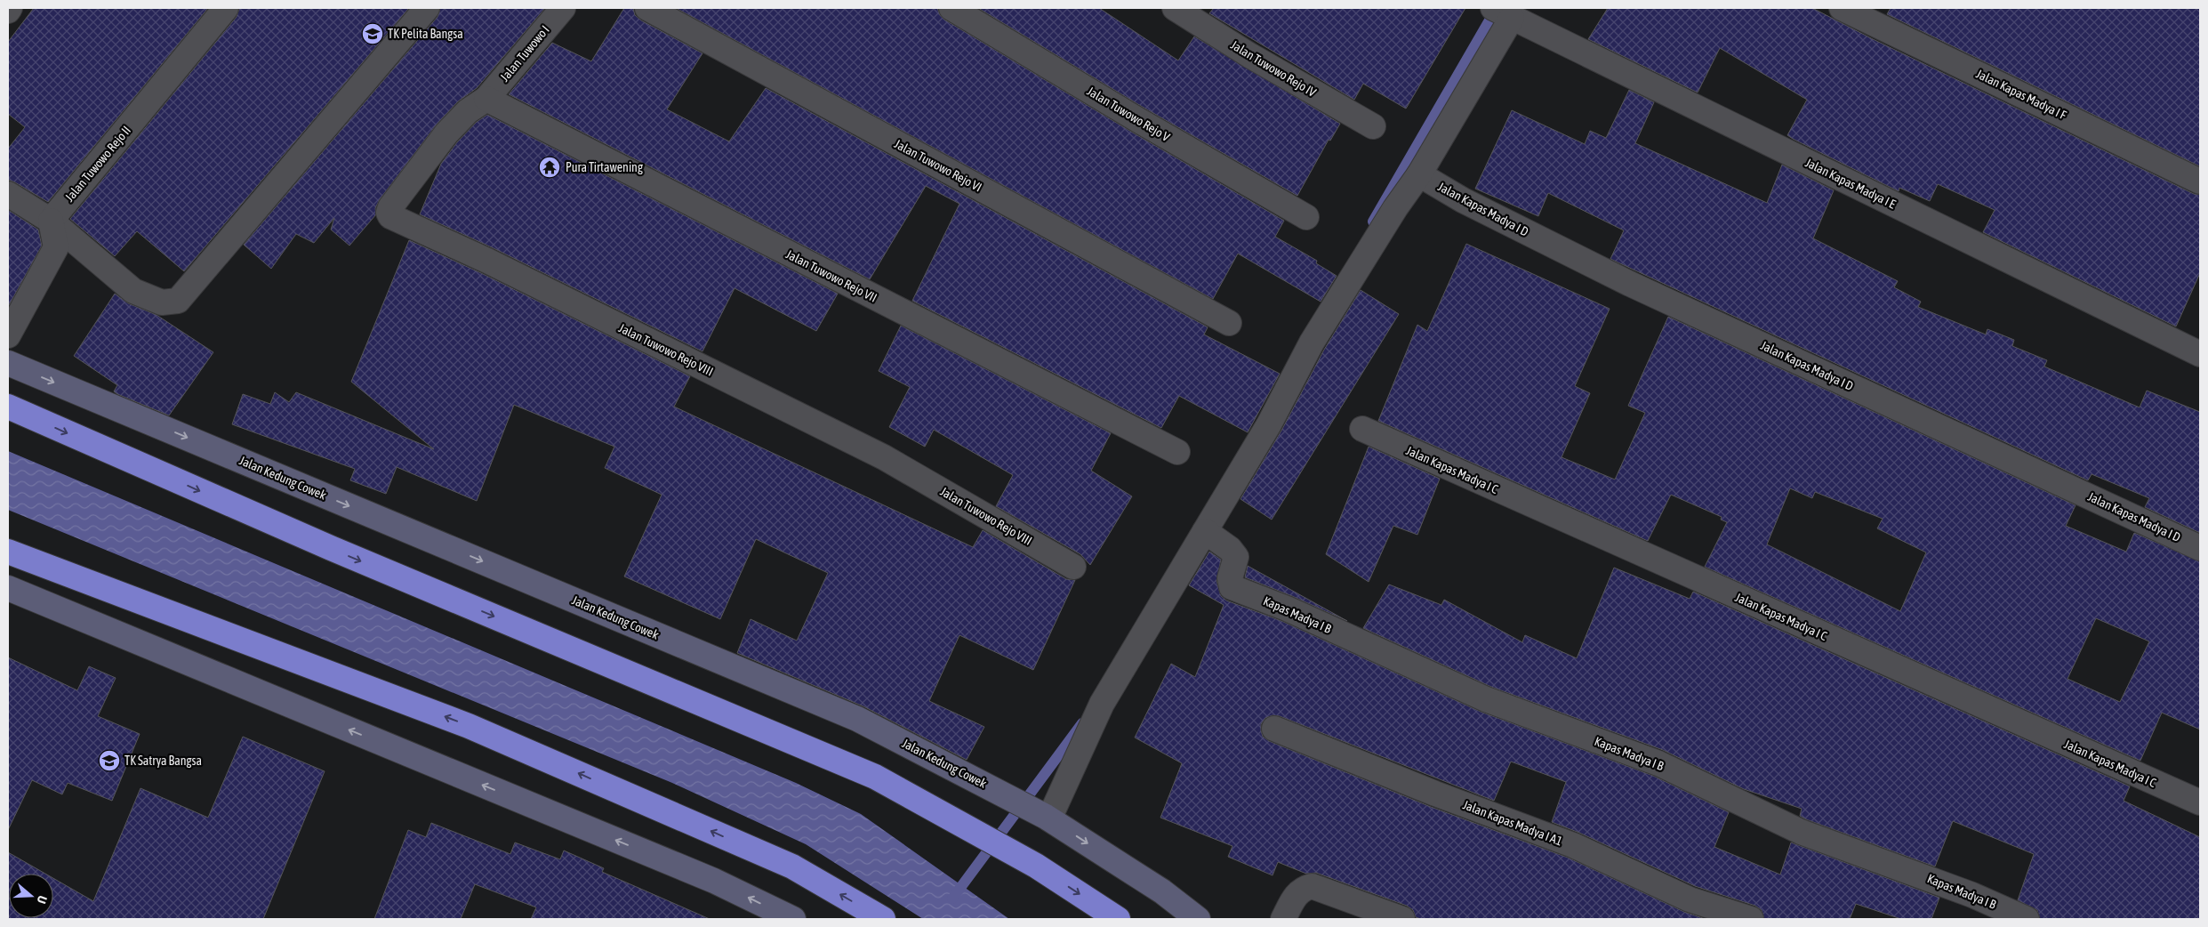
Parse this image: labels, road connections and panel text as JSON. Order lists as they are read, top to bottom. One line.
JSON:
{"streets":{"main road":["Jalan Kedung Cowek"],"street":["Jalan Tuwowo I","Jalan Tuwowo Rejo IV","Jalan Kapas Madya I F","Jalan Tuwowo Rejo V","Jalan Tuwowo Rejo II","Jalan Tuwowo Rejo VI","Jalan Kapas Madya I E","Jalan Kapas Madya I D","Jalan Tuwowo Rejo VII","Jalan Tuwowo Rejo VIII","Jalan Kapas Madya I C","Kapas Madya I B","Jalan Kapas Madya I A1"]},"crossings":[["Jalan Tuwowo I","Jalan Tuwowo Rejo VII"],["Jalan Tuwowo I","Jalan Tuwowo Rejo VIII"],["Jalan Tuwowo Rejo VII","Jalan Tuwowo Rejo VIII"]],"places":{"school or university":["TK Pelita Bangsa","TK Satrya Bangsa"],"temple":["Pura Tirtawening"]},"north":"right"}
